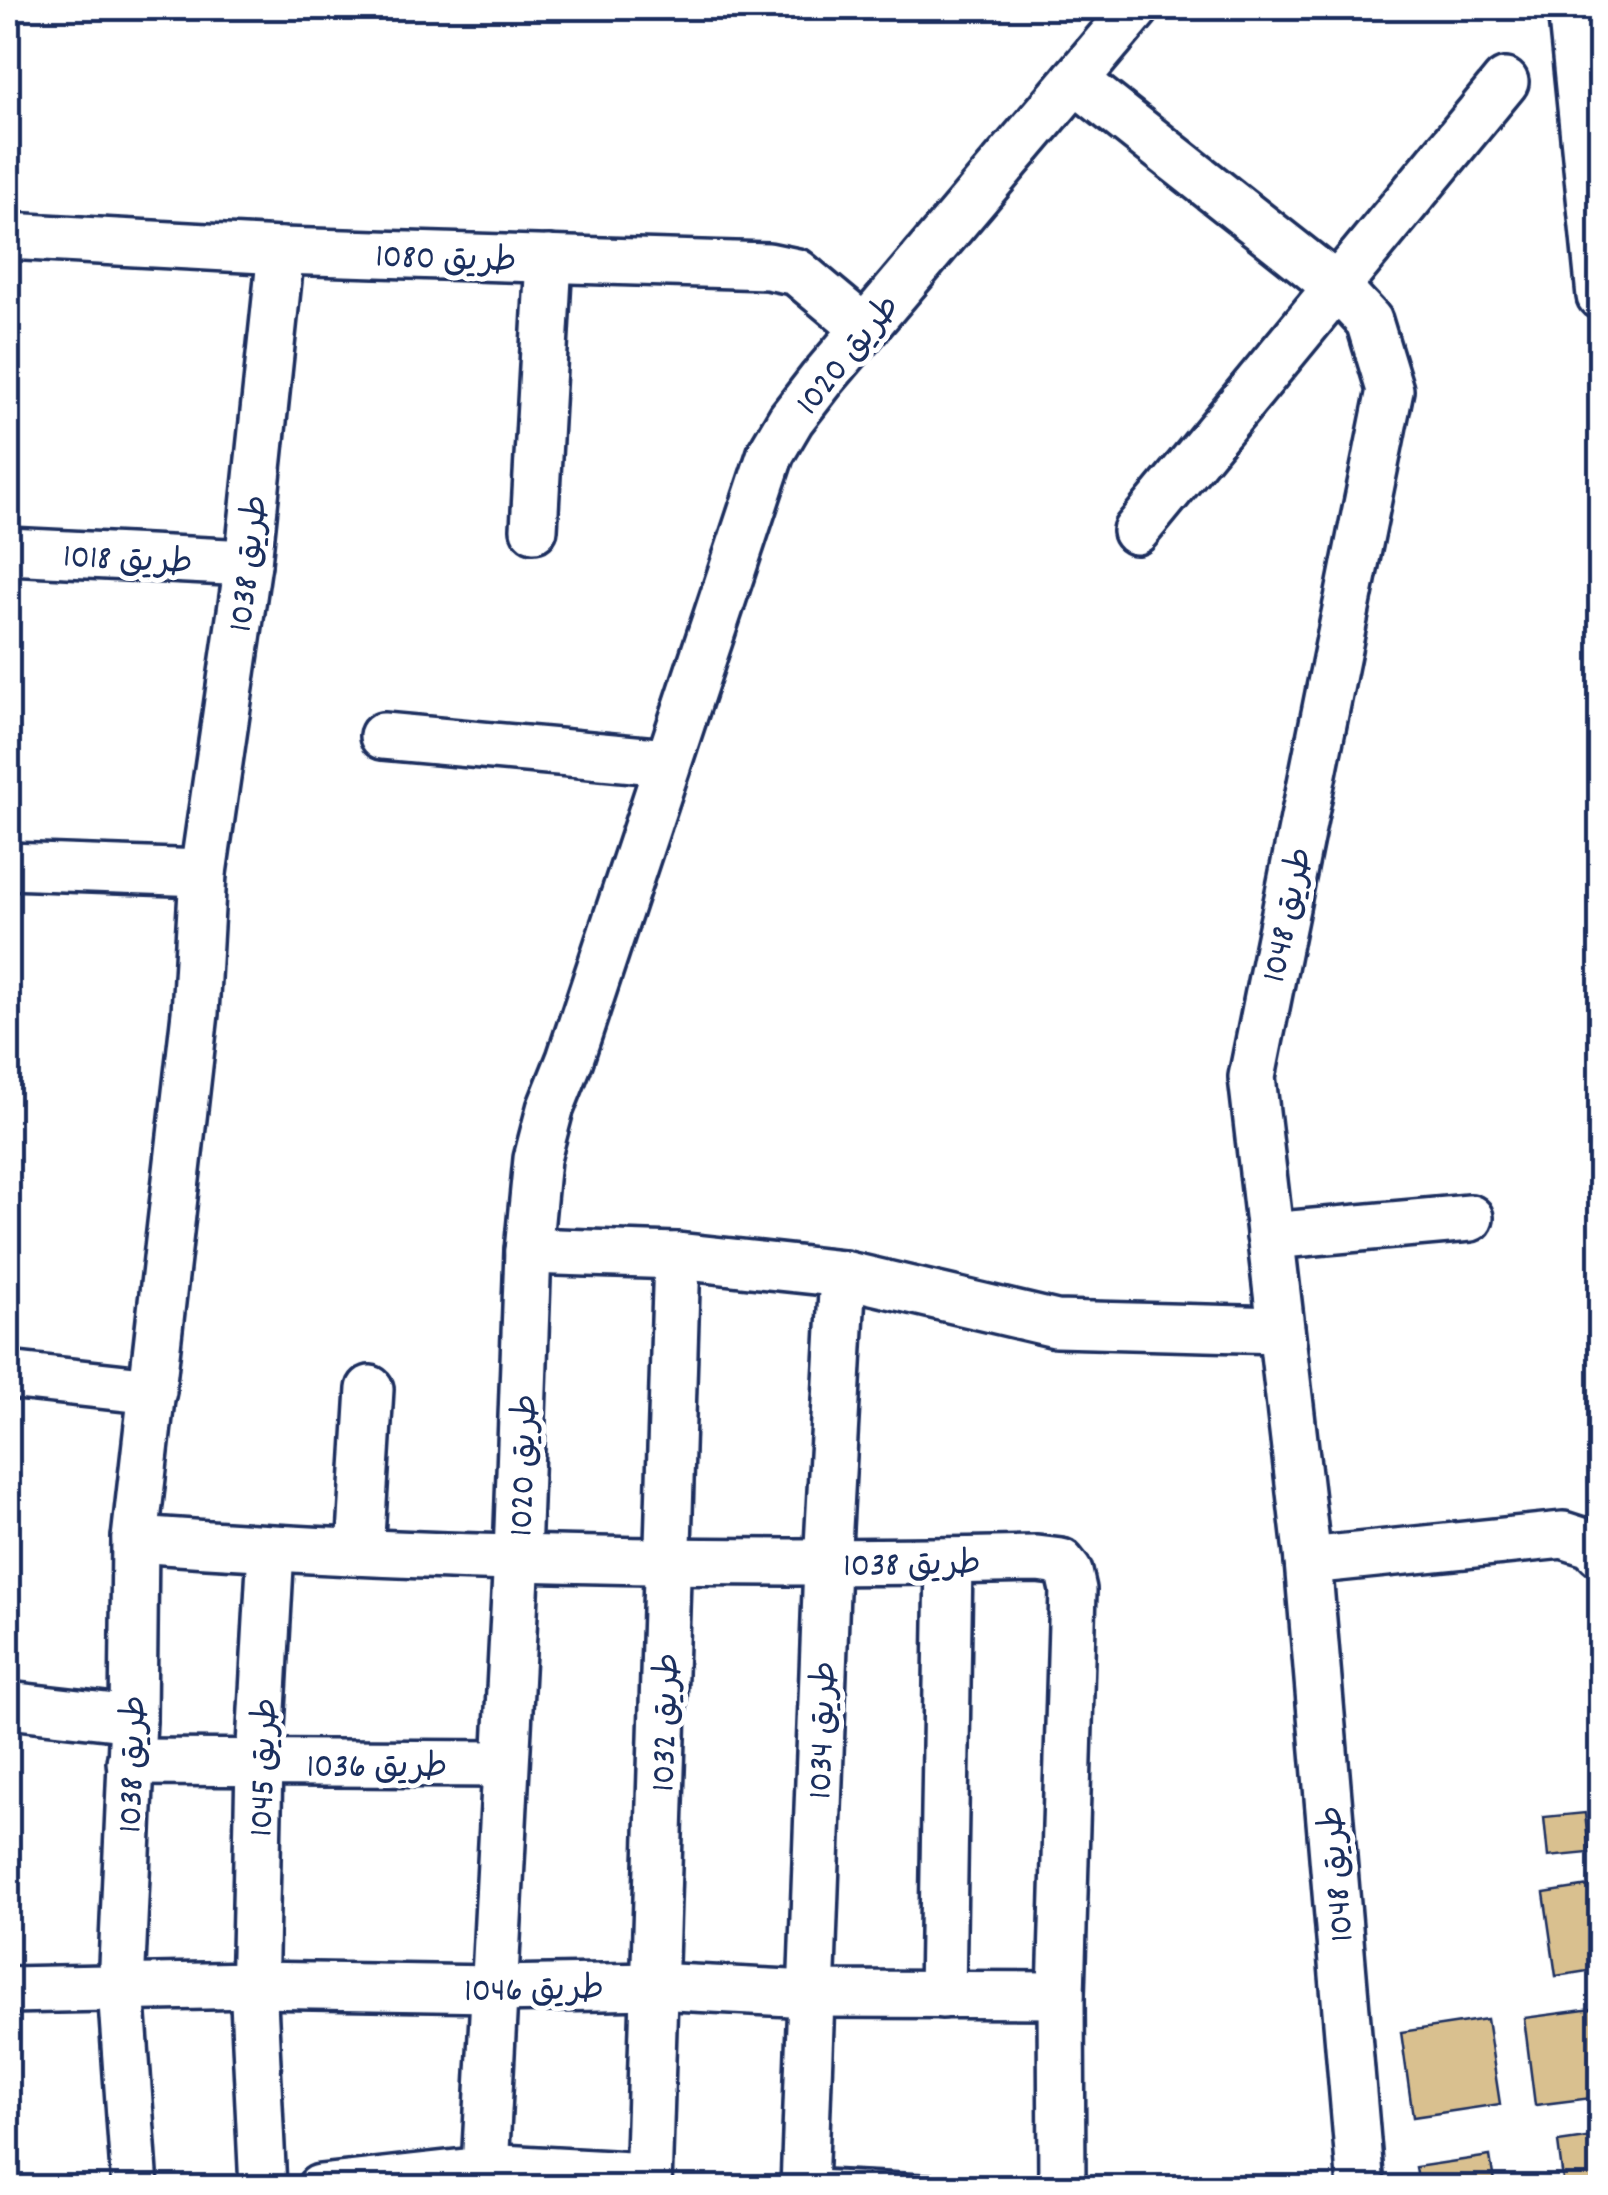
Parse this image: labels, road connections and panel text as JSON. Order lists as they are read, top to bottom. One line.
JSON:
{"streets":{"street":["طريق 1080","طريق 1020","طريق 1018","طريق 1038","طريق 1048","طريق 1032","طريق 1034","طريق 1036","طريق 1045","طريق 1046"]},"crossings":[["طريق 1080","طريق 1020"],["طريق 1080","طريق 1038"],["طريق 1020","طريق 1038"],["طريق 1020","طريق 1048"],["طريق 1020","طريق 1036"],["طريق 1020","طريق 1046"],["طريق 1018","طريق 1038"],["طريق 1038","طريق 1032"],["طريق 1038","طريق 1034"],["طريق 1038","طريق 1036"],["طريق 1038","طريق 1045"],["طريق 1038","طريق 1046"],["طريق 1032","طريق 1046"],["طريق 1034","طريق 1046"],["طريق 1036","طريق 1045"],["طريق 1045","طريق 1046"]]}
